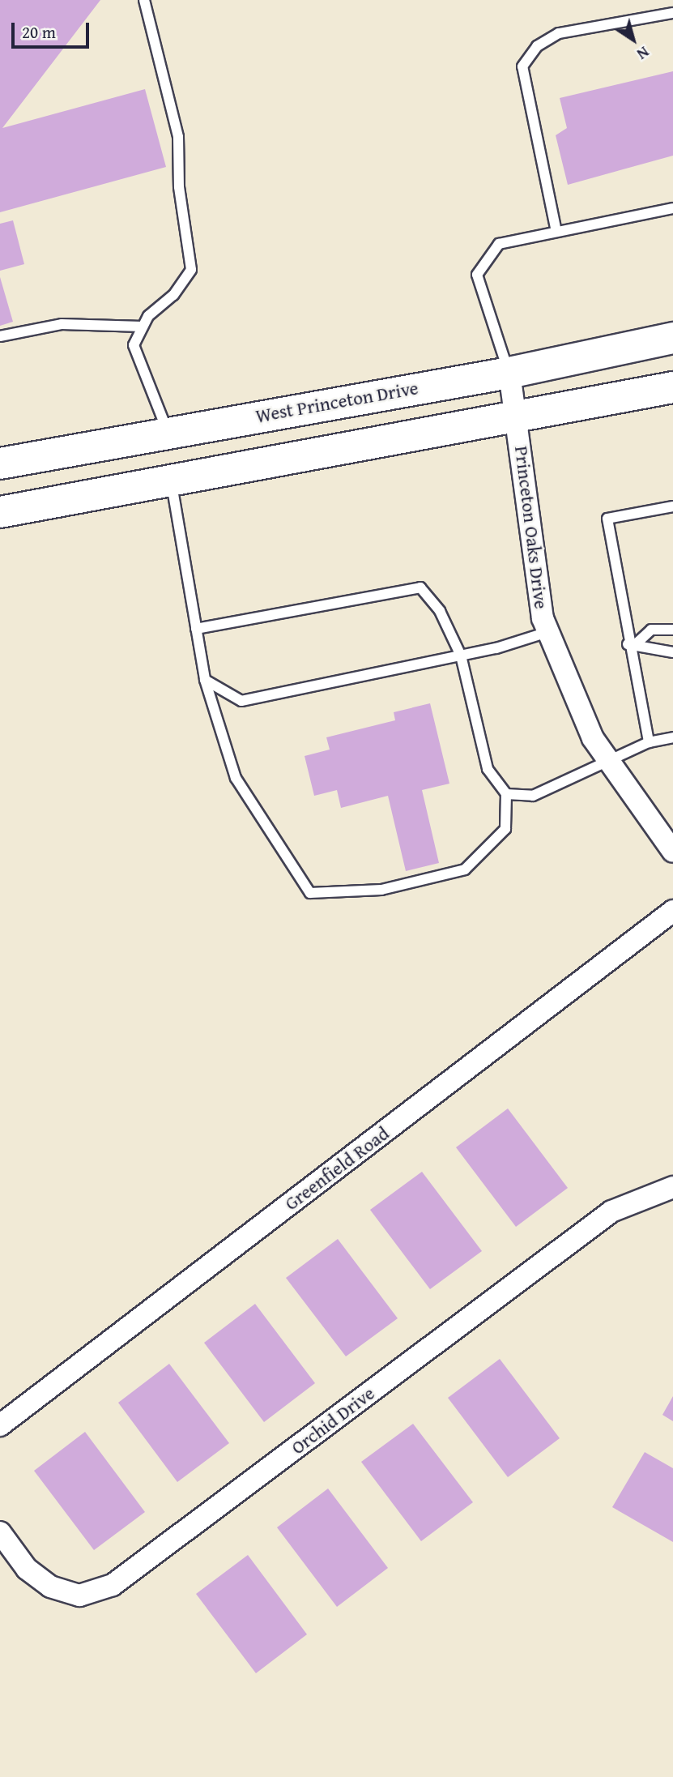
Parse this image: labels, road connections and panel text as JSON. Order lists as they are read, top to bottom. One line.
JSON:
{"streets":{"highway":["West Princeton Drive"],"street":["Princeton Oaks Drive","Greenfield Road","Orchid Drive"]},"crossings":[["West Princeton Drive","Princeton Oaks Drive"]],"scale_bar":"20 m","north":"bottom right"}
